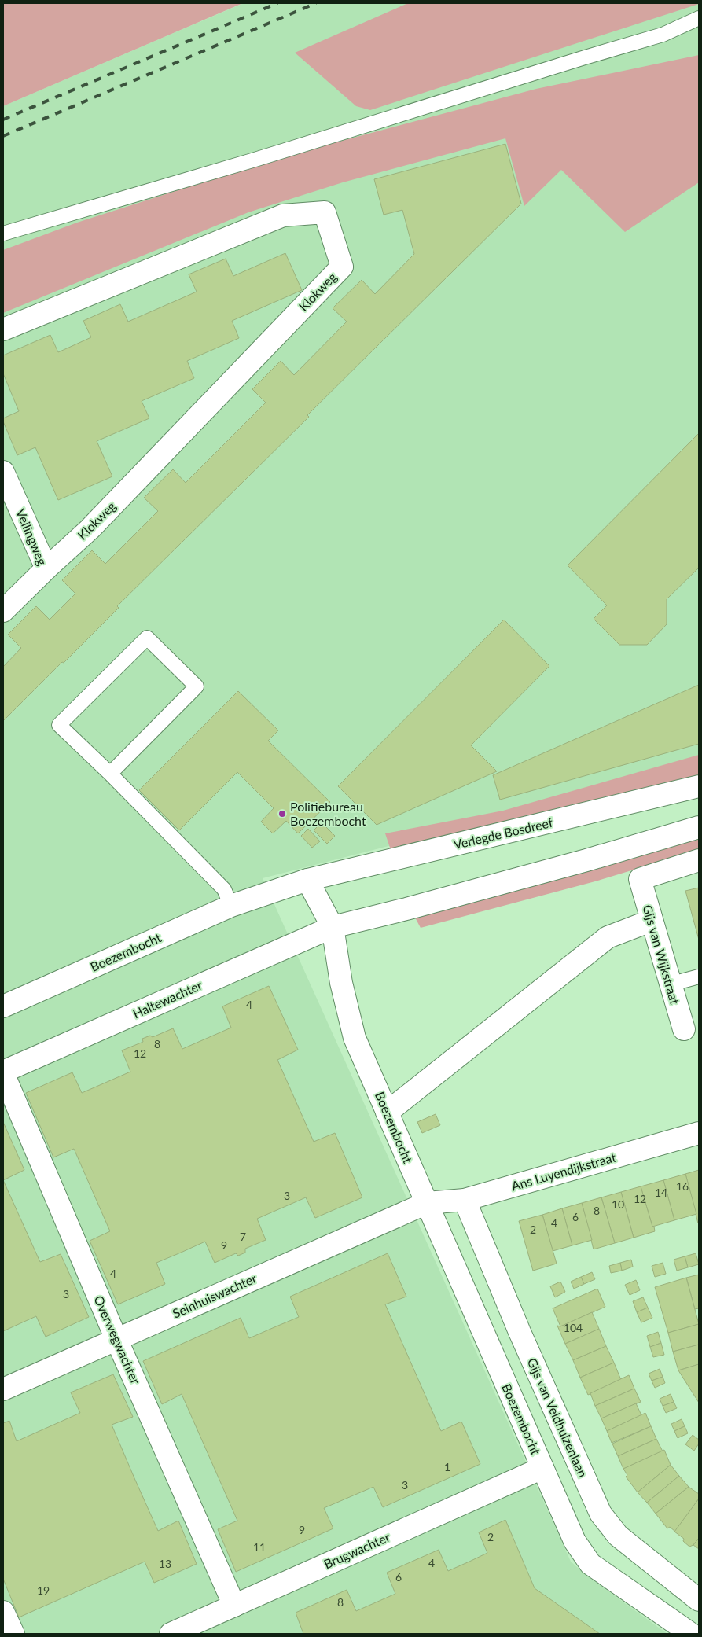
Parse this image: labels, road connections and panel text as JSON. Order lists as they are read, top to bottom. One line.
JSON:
{"streets":{"street":["Klokweg","Veilingweg","Verlegde Bosdreef","Boezembocht","Gijs van Wijkstraat","Haltewachter","Ans Luyendijkstraat","Seinhuiswachter","Overwegwachter","Gijs van Veldhuizenlaan","Brugwachter"]},"crossings":[["Klokweg","Veilingweg"],["Verlegde Bosdreef","Boezembocht"],["Boezembocht","Haltewachter"],["Boezembocht","Ans Luyendijkstraat"],["Boezembocht","Seinhuiswachter"],["Boezembocht","Brugwachter"],["Haltewachter","Overwegwachter"],["Ans Luyendijkstraat","Seinhuiswachter"],["Ans Luyendijkstraat","Gijs van Veldhuizenlaan"],["Seinhuiswachter","Overwegwachter"],["Overwegwachter","Brugwachter"]],"places":["Politiebureau Boezembocht"],"house_numbers":["4","8","12","16","14","3","12","10","8","6","4","2","7","9","4","3","104","1","3","9","2","11","4","13","6","19","8"]}
